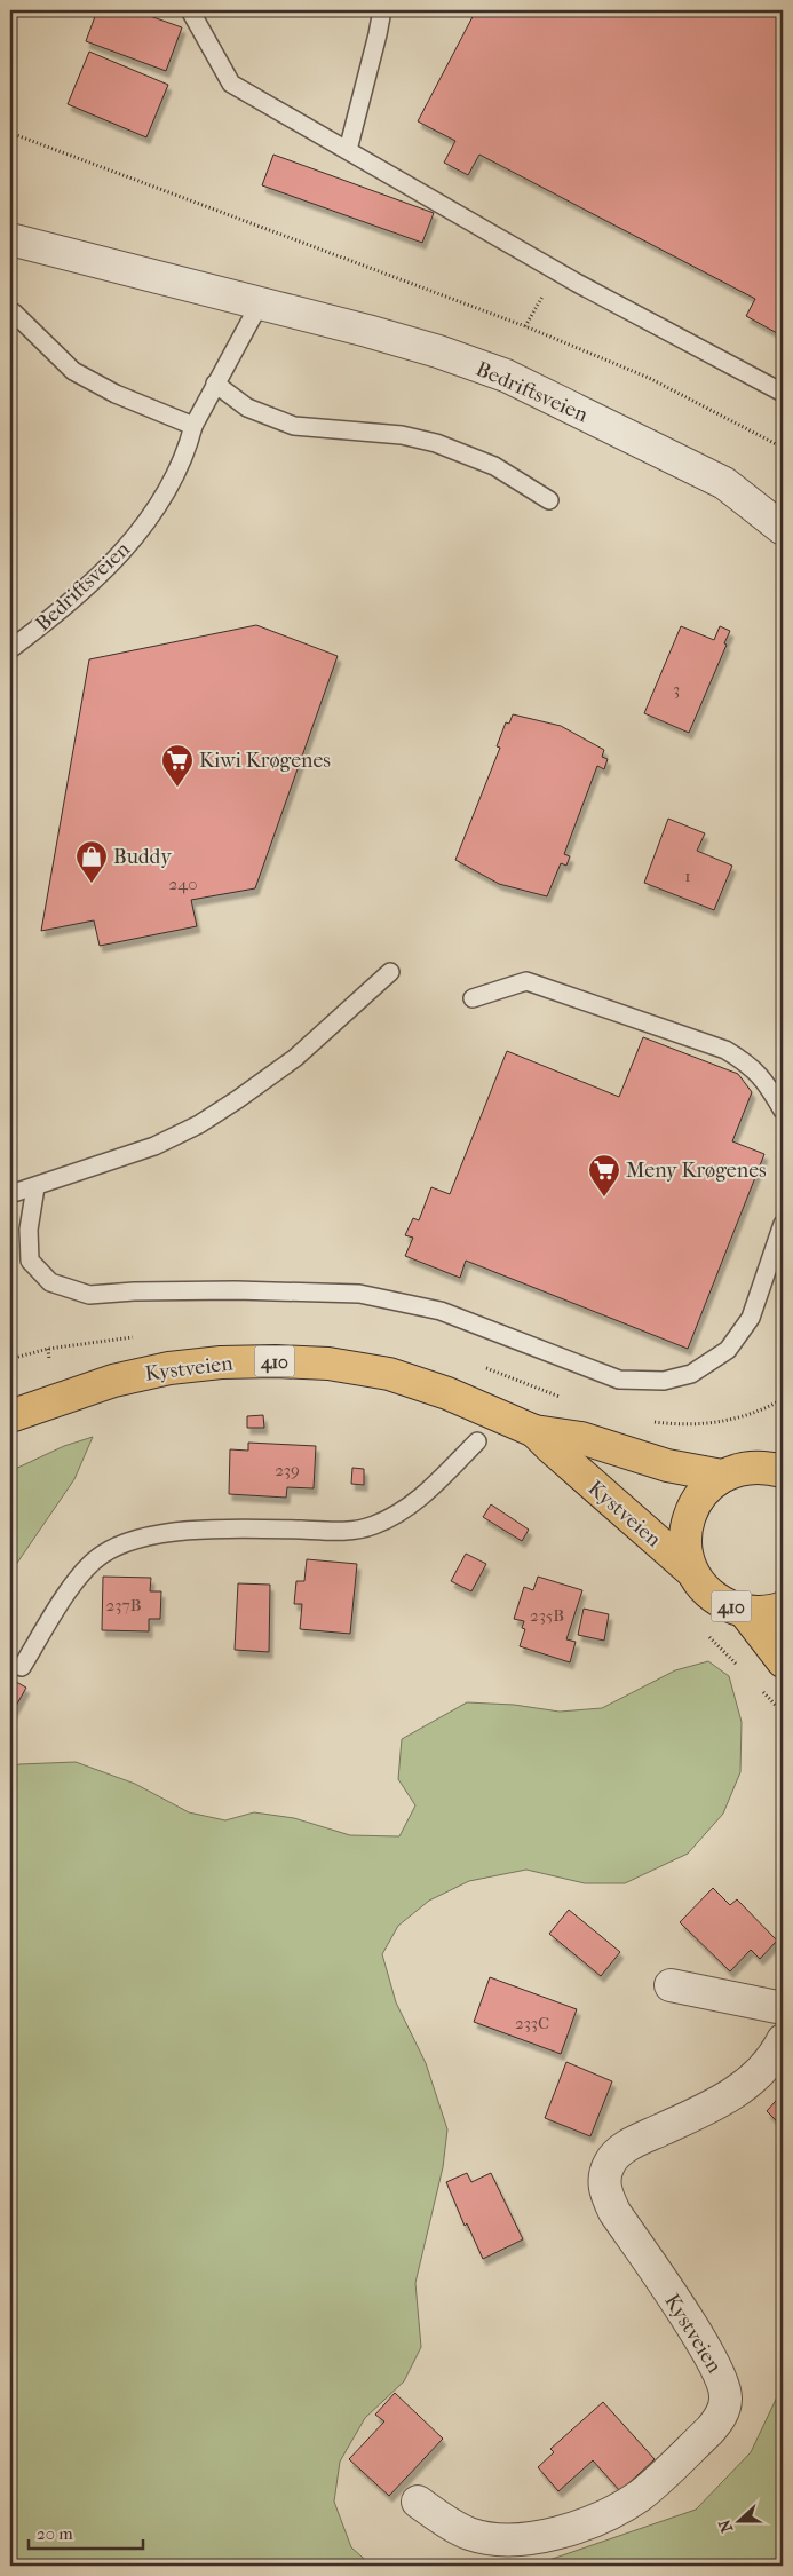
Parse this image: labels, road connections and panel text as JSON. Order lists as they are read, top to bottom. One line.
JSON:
{"streets":{"main road":["410","Kystveien"],"street":["Bedriftsveien"]},"crossings":[["410","Kystveien"]],"places":{"supermarket":["Kiwi Krøgenes","Meny Krøgenes"],"shop":["Buddy"]},"house_numbers":["3","1","240","239","237B","235B","233C"],"scale_bar":"20 m","north":"left"}
